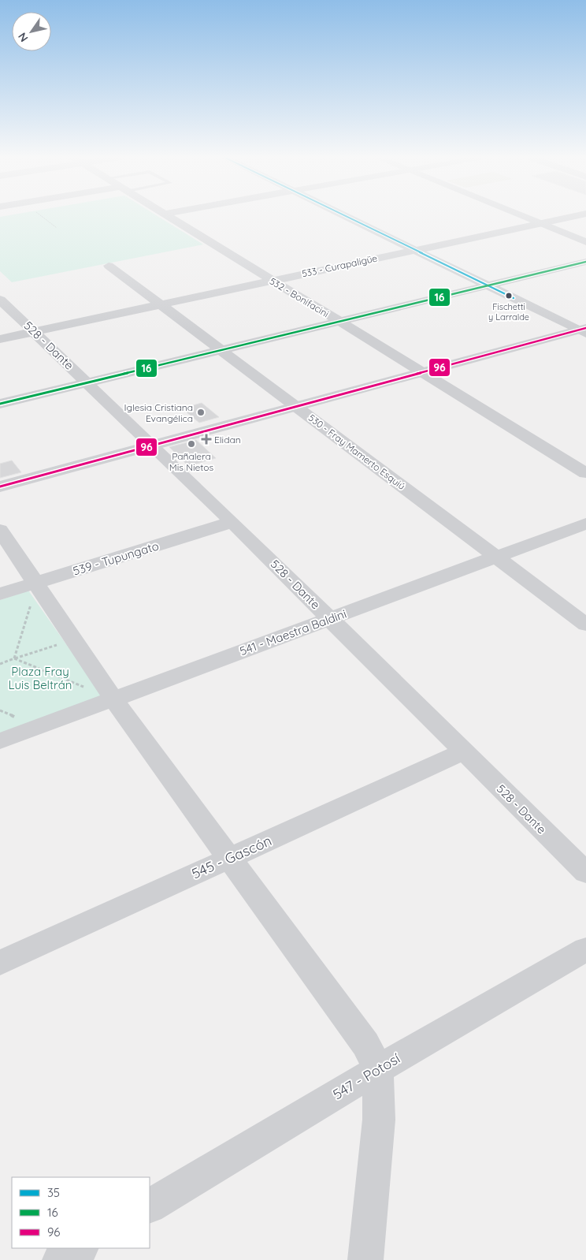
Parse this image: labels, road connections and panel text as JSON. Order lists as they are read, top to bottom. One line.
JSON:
{"streets":{"street":["533 - Curapaligüe","532 - Bonifacini","528 - Dante","530 - Fray Mamerto Esquiú","539 - Tupungato","541 - Maestra Baldini","545 - Gascón","547 - Potosí"]},"crossings":[["533 - Curapaligüe","532 - Bonifacini"],["533 - Curapaligüe","528 - Dante"],["533 - Curapaligüe","530 - Fray Mamerto Esquiú"],["528 - Dante","539 - Tupungato"],["528 - Dante","541 - Maestra Baldini"],["528 - Dante","545 - Gascón"],["530 - Fray Mamerto Esquiú","541 - Maestra Baldini"]],"parks":["Plaza Fray Luis Beltrán"],"places":{"other":["Fischetti y Larralde","Iglesia Cristiana Evangélica","Pañalera Mis Nietos"],"health":["Elidan"]},"lines":["transit line 35","transit line 16","transit line 96"],"legend":["35","16","96"],"north":"bottom left"}
